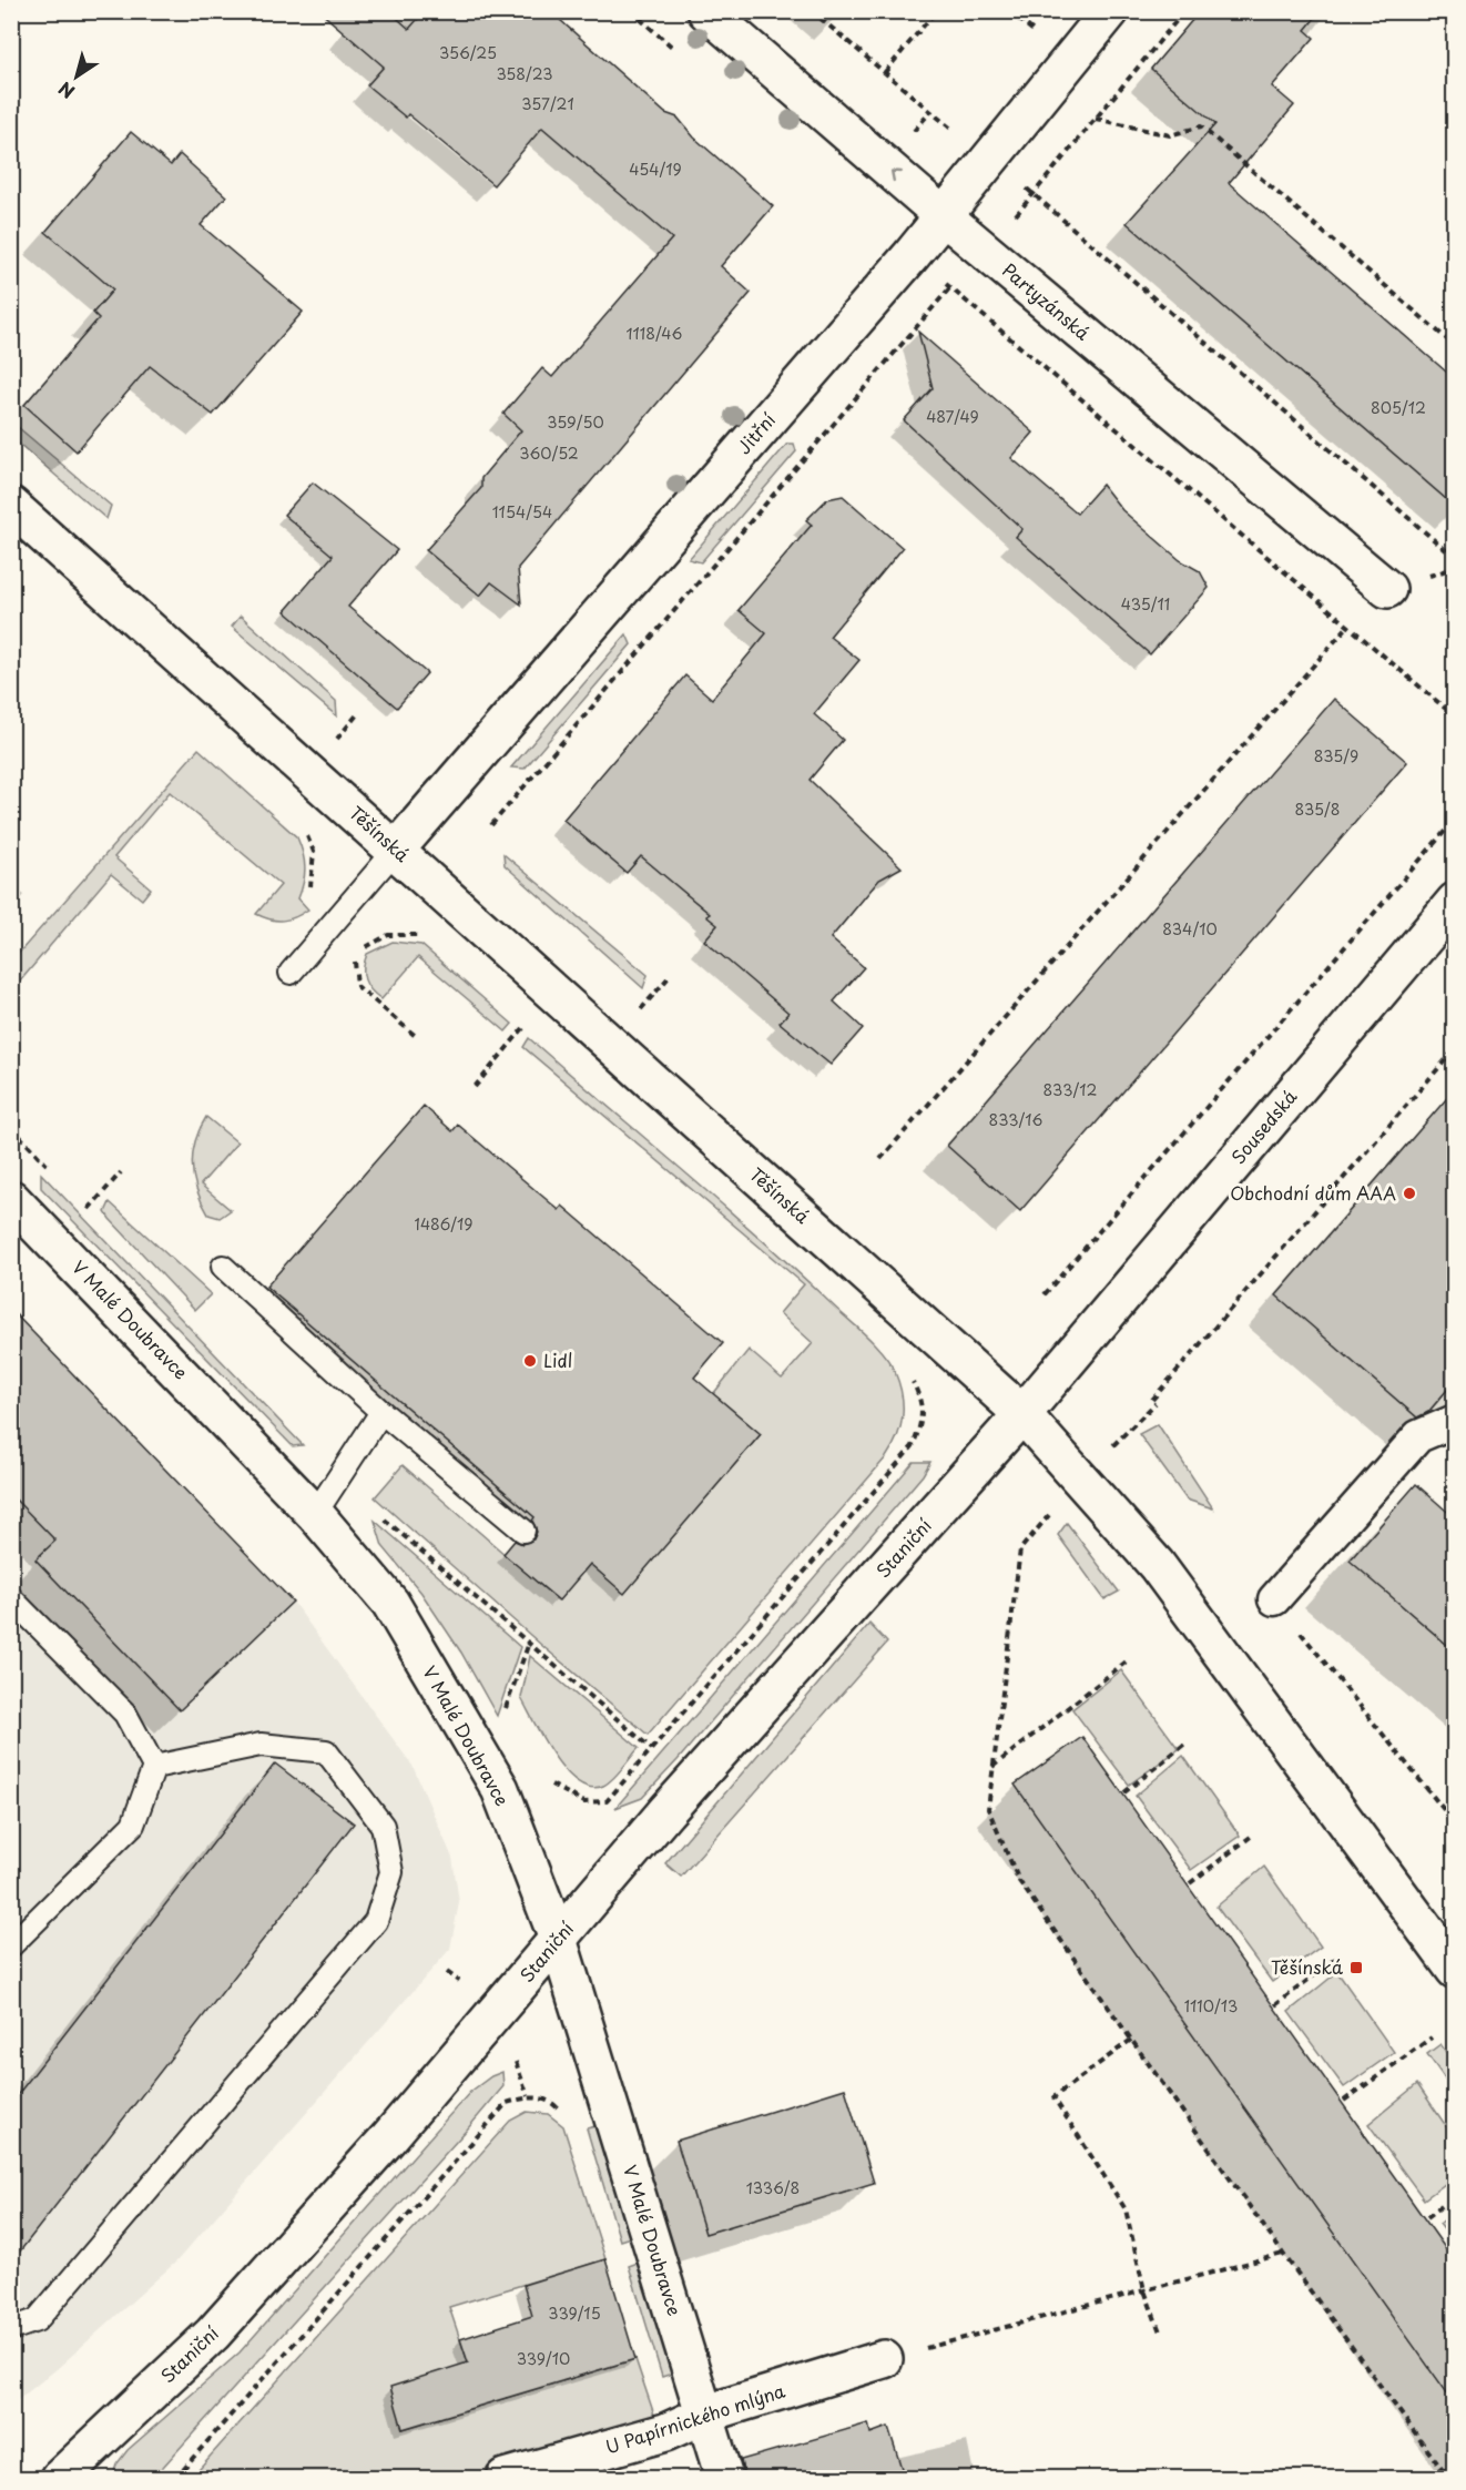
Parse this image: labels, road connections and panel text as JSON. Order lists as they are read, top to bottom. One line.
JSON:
{"streets":{"street":["Partyzánská","Jitřní","Těšínská","Sousedská","V Malé Doubravce","Staniční","U Papírnického mlýna"]},"crossings":[["Partyzánská","Jitřní"],["Jitřní","Těšínská"],["Těšínská","Sousedská"],["Těšínská","Staniční"],["Sousedská","Staniční"],["V Malé Doubravce","Staniční"],["V Malé Doubravce","U Papírnického mlýna"]],"one_way":["Partyzánská"],"places":{"other":["Obchodní dům AAA","Lidl"],"transit":["Těšínská"]},"house_numbers":["356/25","358/23","357/21","454/19","1118/46","805/12","487/49","359/50","360/52","1154/54","435/11","835/9","835/8","834/10","833/12","833/16","1486/19","1110/13","1336/8","339/15","339/10"],"north":"bottom left"}
